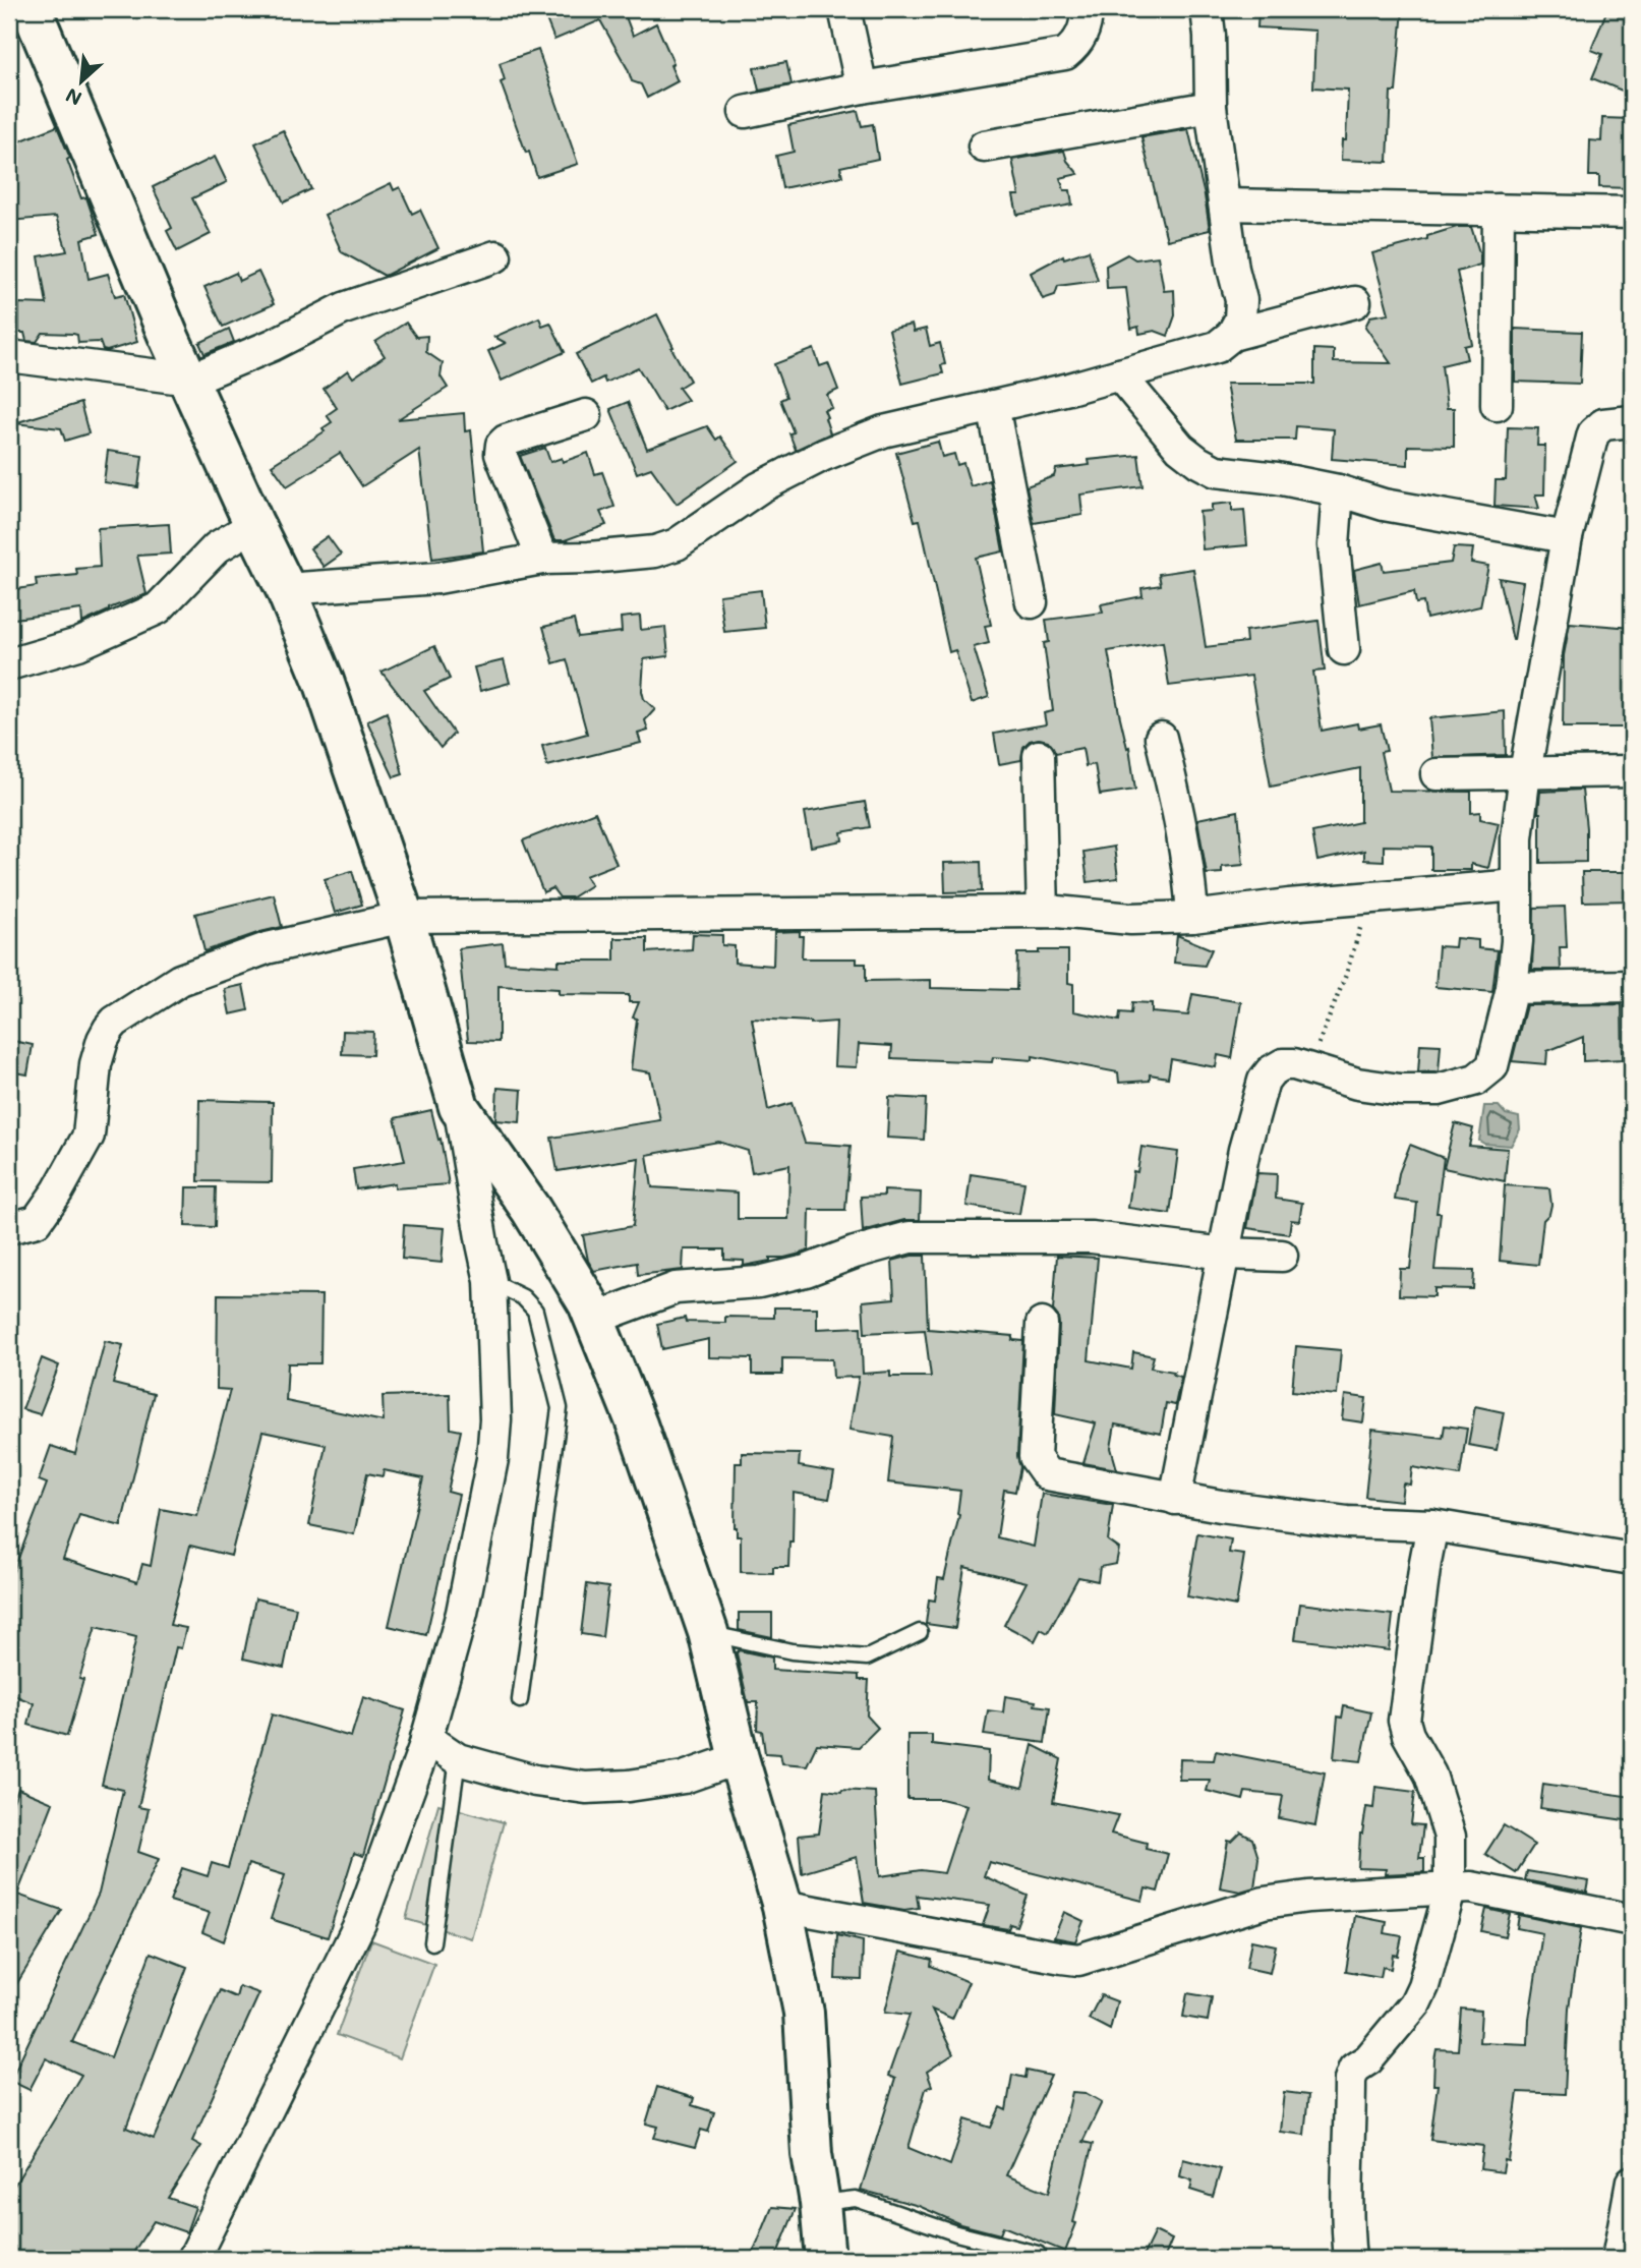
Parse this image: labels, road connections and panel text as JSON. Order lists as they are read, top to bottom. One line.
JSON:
{"north":"bottom left"}
